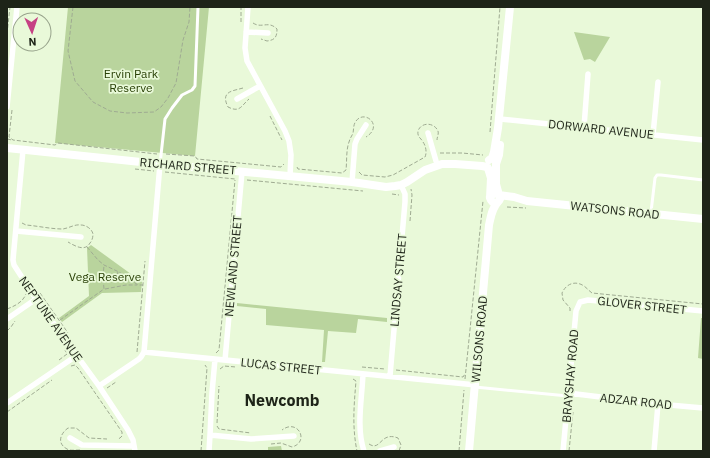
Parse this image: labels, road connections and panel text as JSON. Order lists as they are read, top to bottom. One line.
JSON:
{"streets":{"street":["DORWARD AVENUE","RICHARD STREET","WATSONS ROAD","NEWLAND STREET","LINDSAY STREET","GLOVER STREET","NEPTUNE AVENUE","WILSONS ROAD","LUCAS STREET","BRAYSHAY ROAD","ADZAR ROAD"]},"crossings":[["DORWARD AVENUE","WILSONS ROAD"],["RICHARD STREET","NEWLAND STREET"],["RICHARD STREET","LINDSAY STREET"],["RICHARD STREET","NEPTUNE AVENUE"],["RICHARD STREET","WILSONS ROAD"],["WATSONS ROAD","WILSONS ROAD"],["NEWLAND STREET","LUCAS STREET"],["LINDSAY STREET","LUCAS STREET"],["GLOVER STREET","BRAYSHAY ROAD"],["WILSONS ROAD","LUCAS STREET"],["WILSONS ROAD","ADZAR ROAD"],["LUCAS STREET","ADZAR ROAD"],["BRAYSHAY ROAD","ADZAR ROAD"]],"districts":["Newcomb"],"parks":["Ervin Park Reserve","Vega Reserve"],"north":"bottom"}
